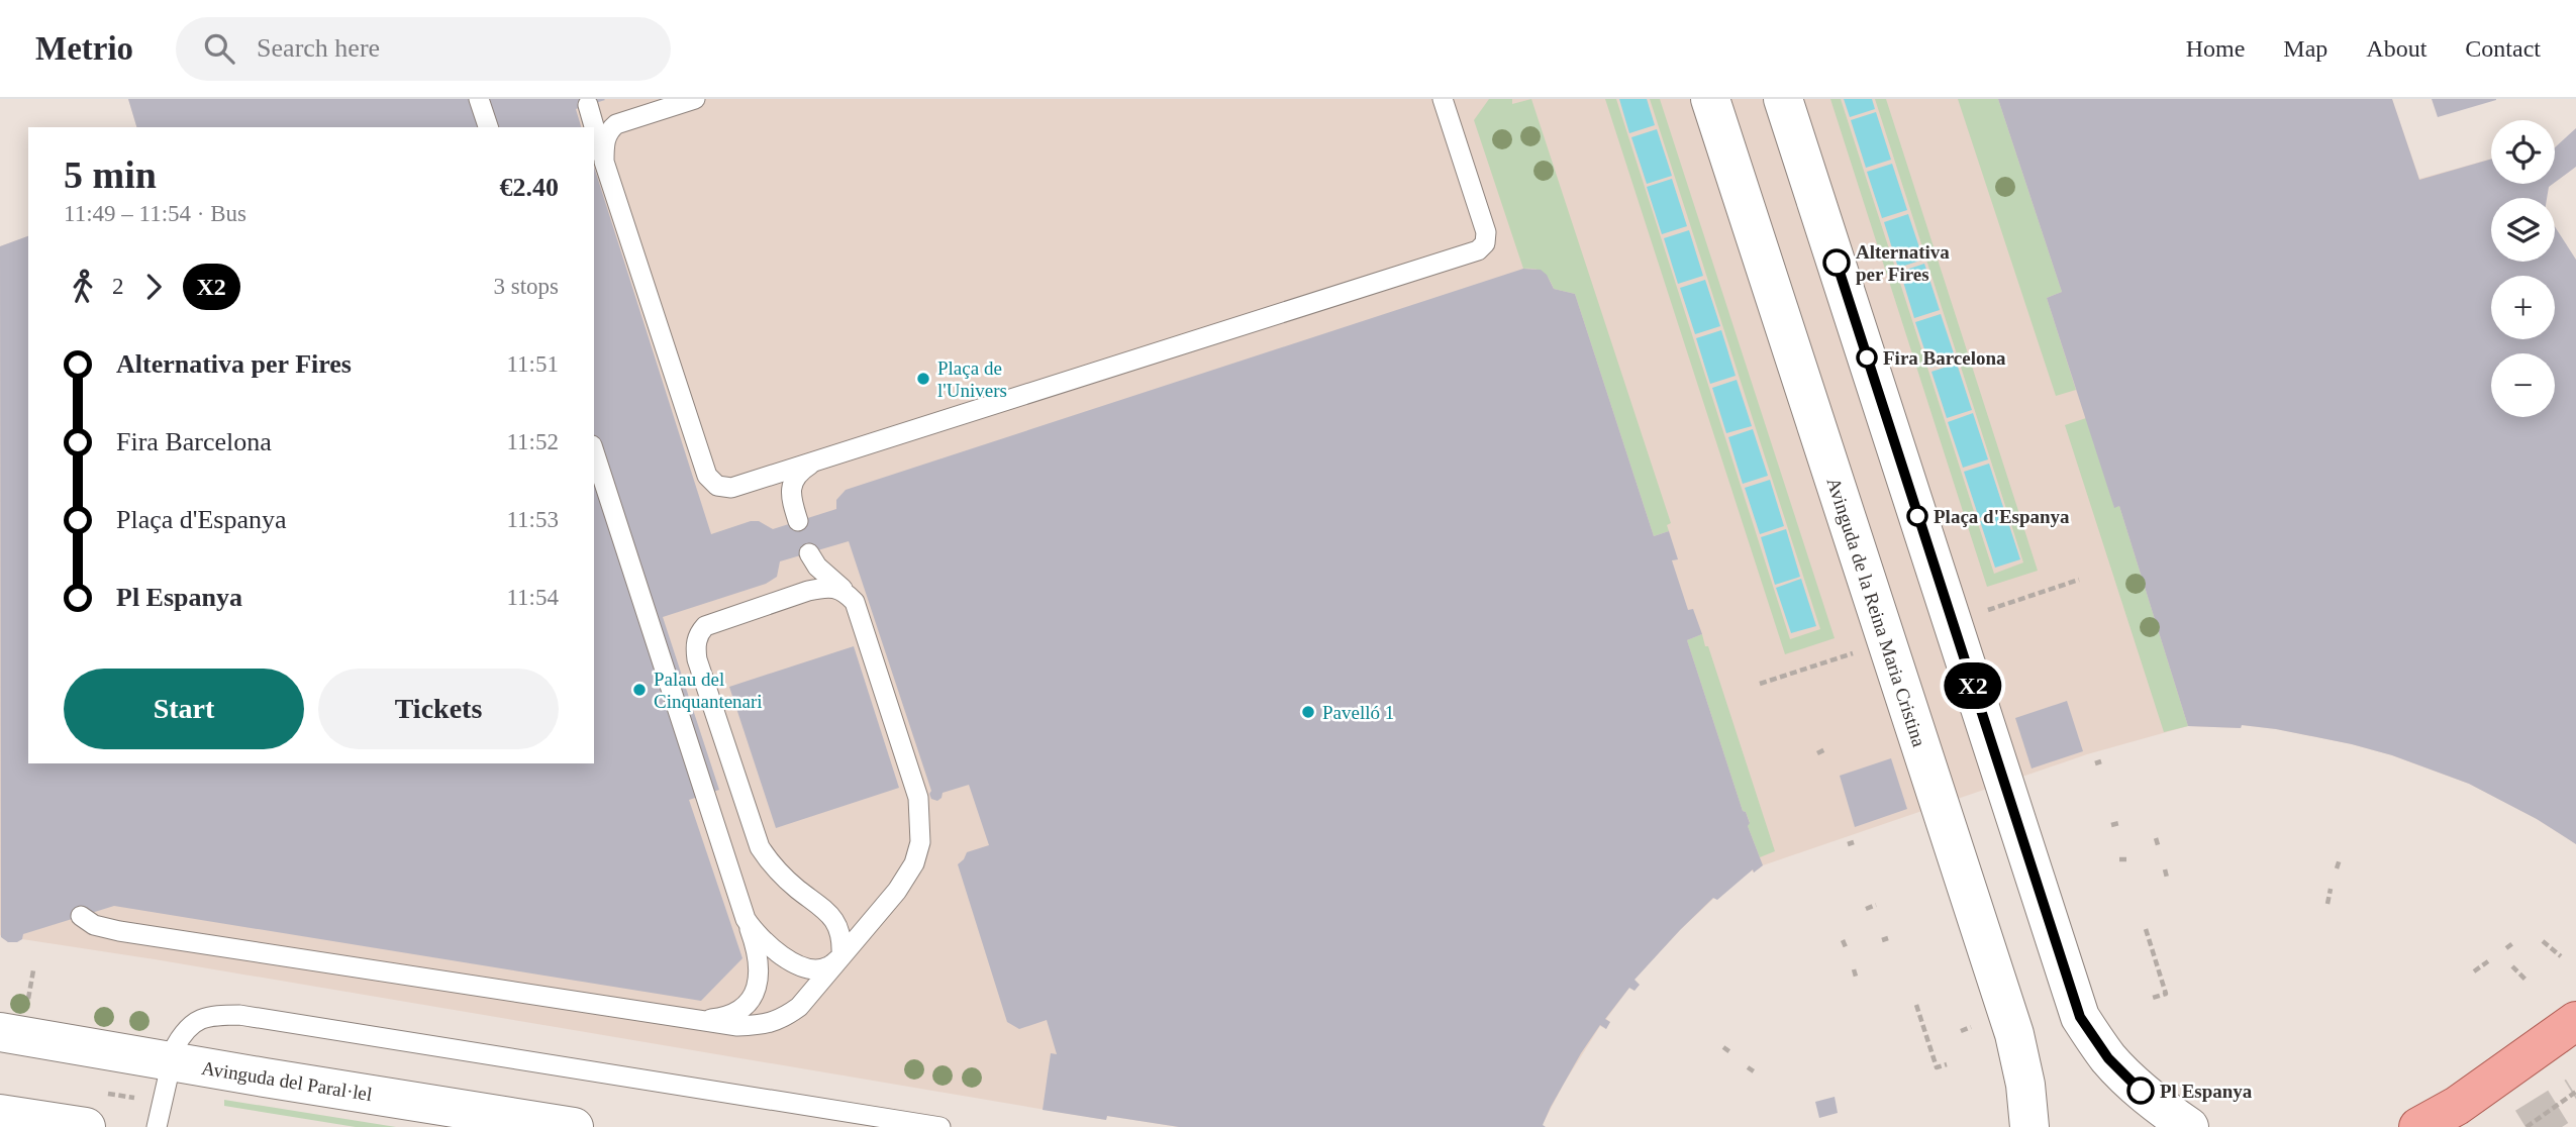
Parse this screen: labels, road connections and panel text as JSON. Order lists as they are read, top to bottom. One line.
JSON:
{"streets":{"street":["Avinguda de la Reina Maria Cristina","Avinguda del Paral·lel"]},"places":["Alternativa per Fires","Fira Barcelona","Plaça de l'Univers","Plaça d'Espanya","Palau del Cinquantenari","Pavelló 1","Pl Espanya"],"lines":["bus line X2"],"page":{"header":"Metrio","search":"Search here","nav":["Home","Map","About","Contact"],"on_map":"X2","map_buttons":["+","−"],"heading":["5 min","11:49 – 11:54 · Bus","€2.40"],"legs":["2","X2","3 stops"],"list":[{"name":"Alternativa per Fires","value":"11:51"},{"name":"Fira Barcelona","value":"11:52"},{"name":"Plaça d'Espanya","value":"11:53"},{"name":"Pl Espanya","value":"11:54"}],"buttons":["Start","Tickets"]}}
